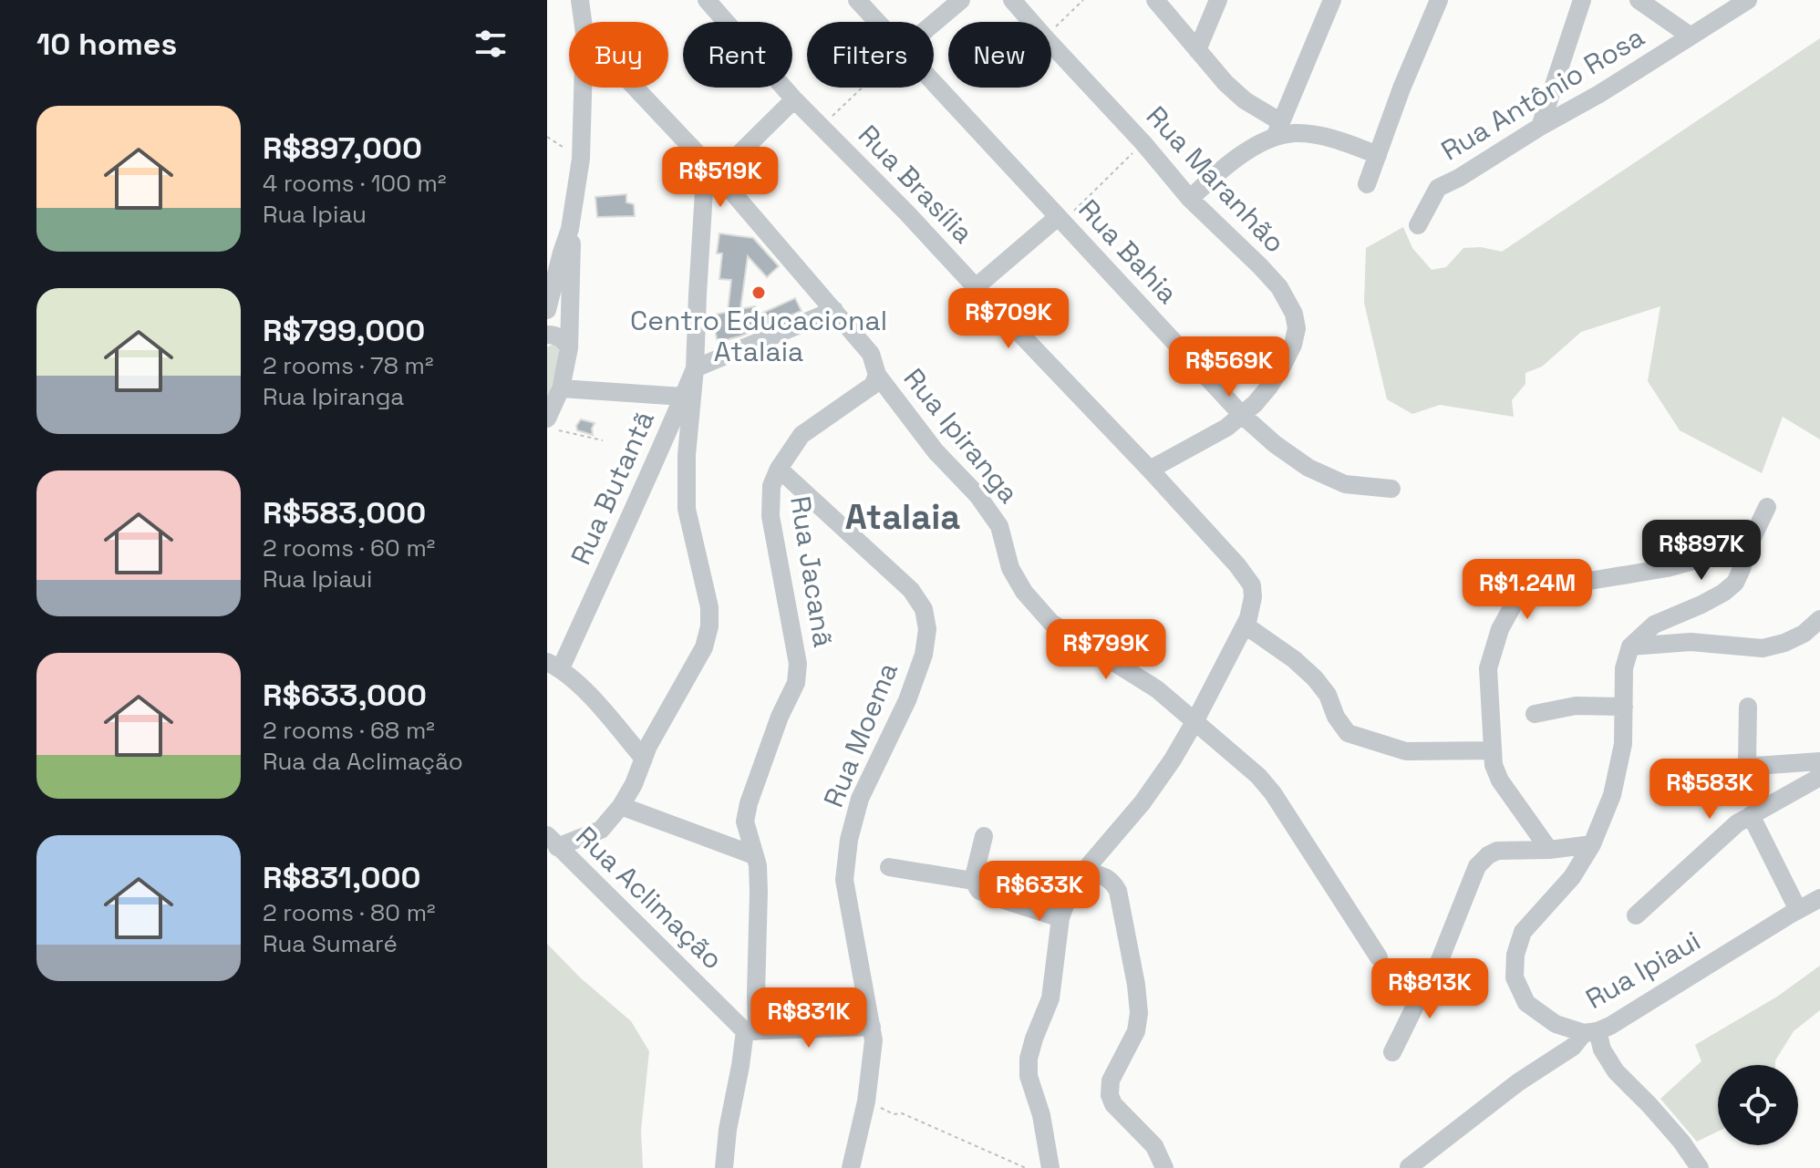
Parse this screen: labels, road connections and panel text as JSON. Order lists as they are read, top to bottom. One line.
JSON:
{"streets":{"street":["Rua Antônio Rosa","Rua Maranhão","Rua Brasília","Rua Bahia","Rua Ipiranga","Rua Butantã","Rua Jacanã","Rua Moema","Rua Aclimação","Rua Ipiaui"]},"crossings":[["Rua Maranhão","Rua Bahia"],["Rua Brasília","Rua Ipiranga"],["Rua Ipiranga","Rua Jacanã"],["Rua Jacanã","Rua Moema"],["Rua Jacanã","Rua Aclimação"]],"districts":["Atalaia"],"places":["Centro Educacional Atalaia"],"page":{"heading":"10 homes","chip":["Buy","Rent","Filters","New"],"list":[{"name":"R$897,000","note":"4 rooms · 100 m² · Rua Ipiau"},{"name":"R$799,000","note":"2 rooms · 78 m² · Rua Ipiranga"},{"name":"R$583,000","note":"2 rooms · 60 m² · Rua Ipiaui"},{"name":"R$633,000","note":"2 rooms · 68 m² · Rua da Aclimação"},{"name":"R$831,000","note":"2 rooms · 80 m² · Rua Sumaré"}],"price":["R$519K","R$709K","R$569K","R$897K","R$1.24M","R$799K","R$583K","R$633K","R$813K","R$831K"]}}
